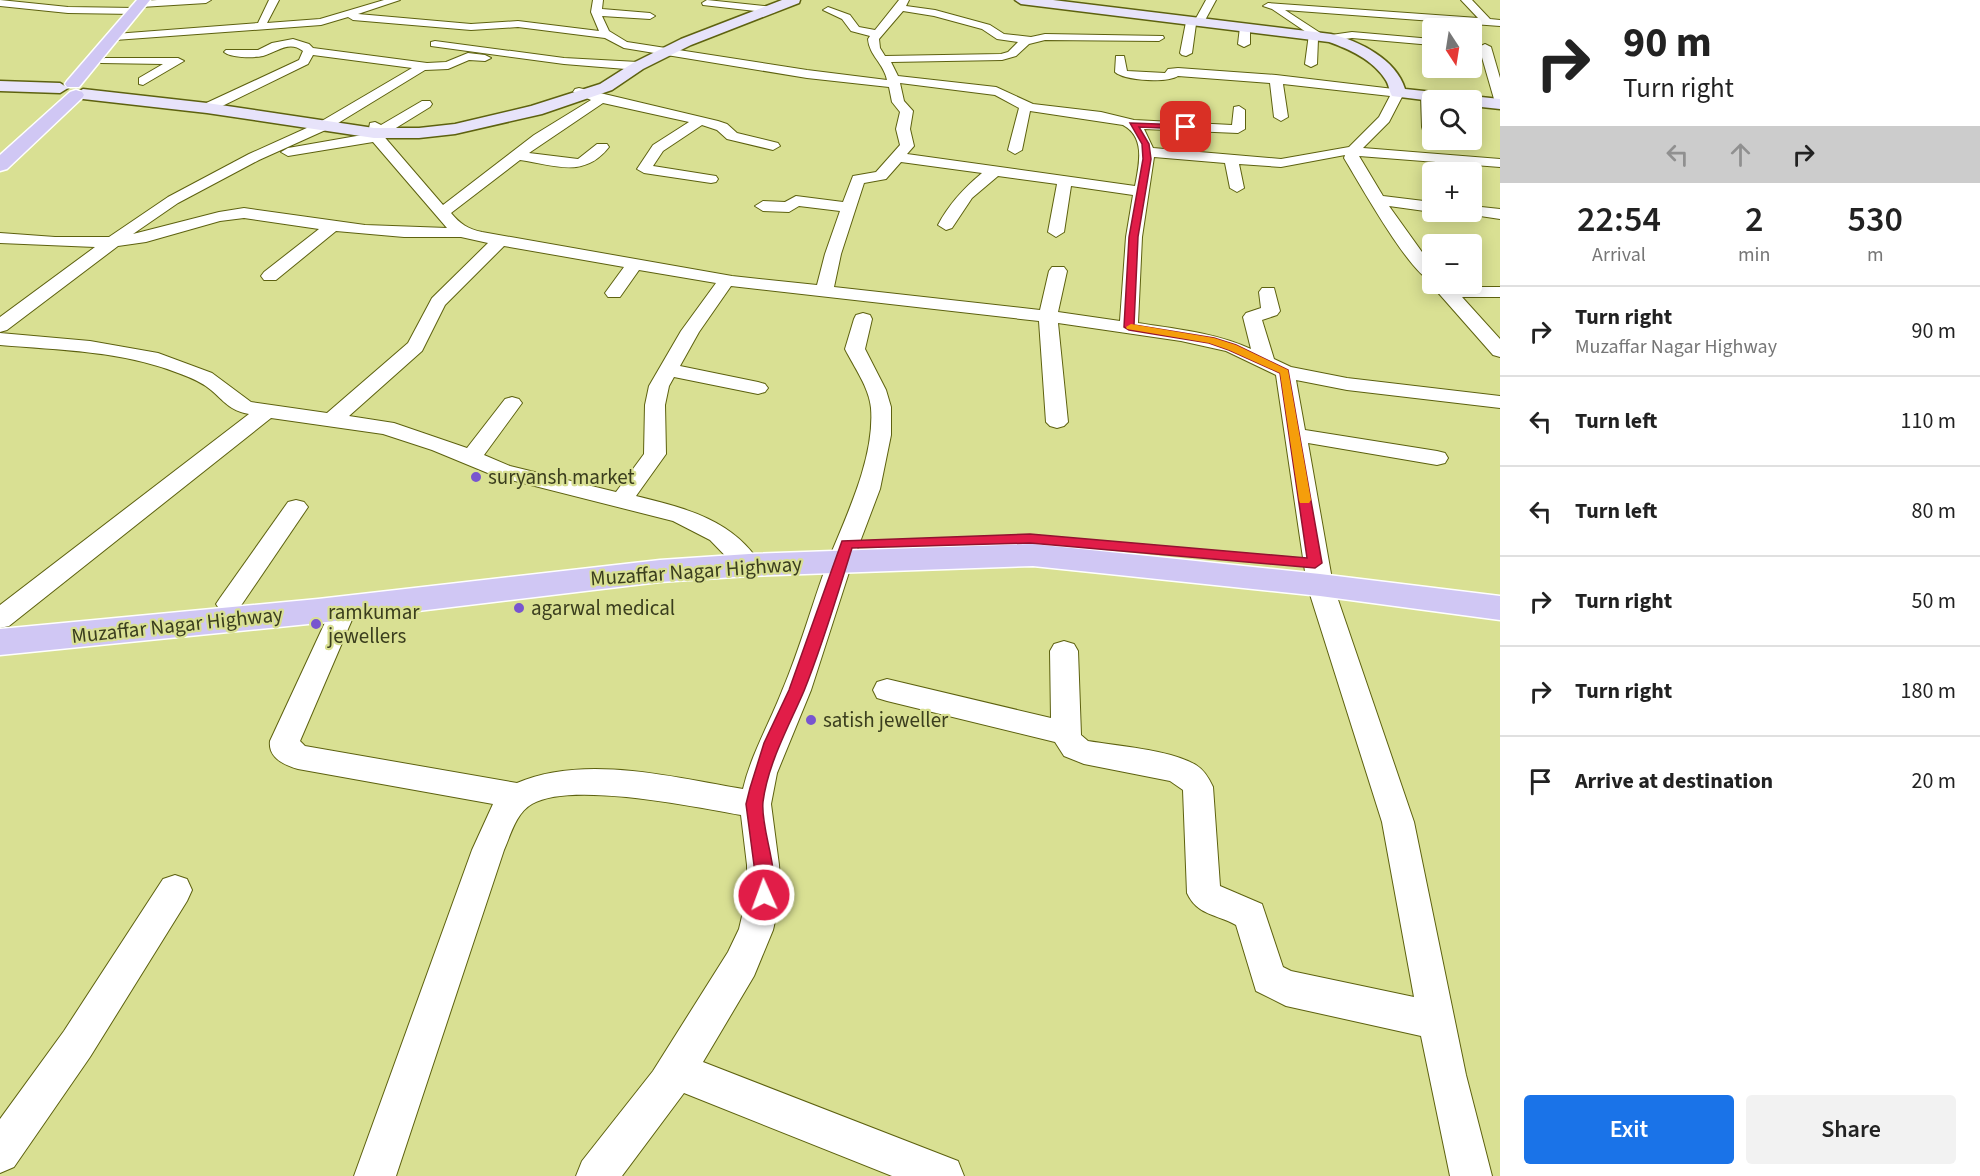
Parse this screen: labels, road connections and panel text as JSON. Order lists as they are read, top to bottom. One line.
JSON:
{"streets":{"main road":["Muzaffar Nagar Highway"]},"places":["suryansh market","agarwal medical","ramkumar jewellers","satish jeweller"],"north":"bottom","page":{"turn":["90 m","Turn right"],"map_buttons":["+","−"],"eta":["22:54","Arrival","2","min","530","m"],"list":[{"name":"Turn right","note":"Muzaffar Nagar Highway","value":"90 m"},{"name":"Turn left","value":"110 m"},{"name":"Turn left","value":"80 m"},{"name":"Turn right","value":"50 m"},{"name":"Turn right","value":"180 m"},{"name":"Arrive at destination","value":"20 m"}],"buttons":["Exit","Share"]}}
